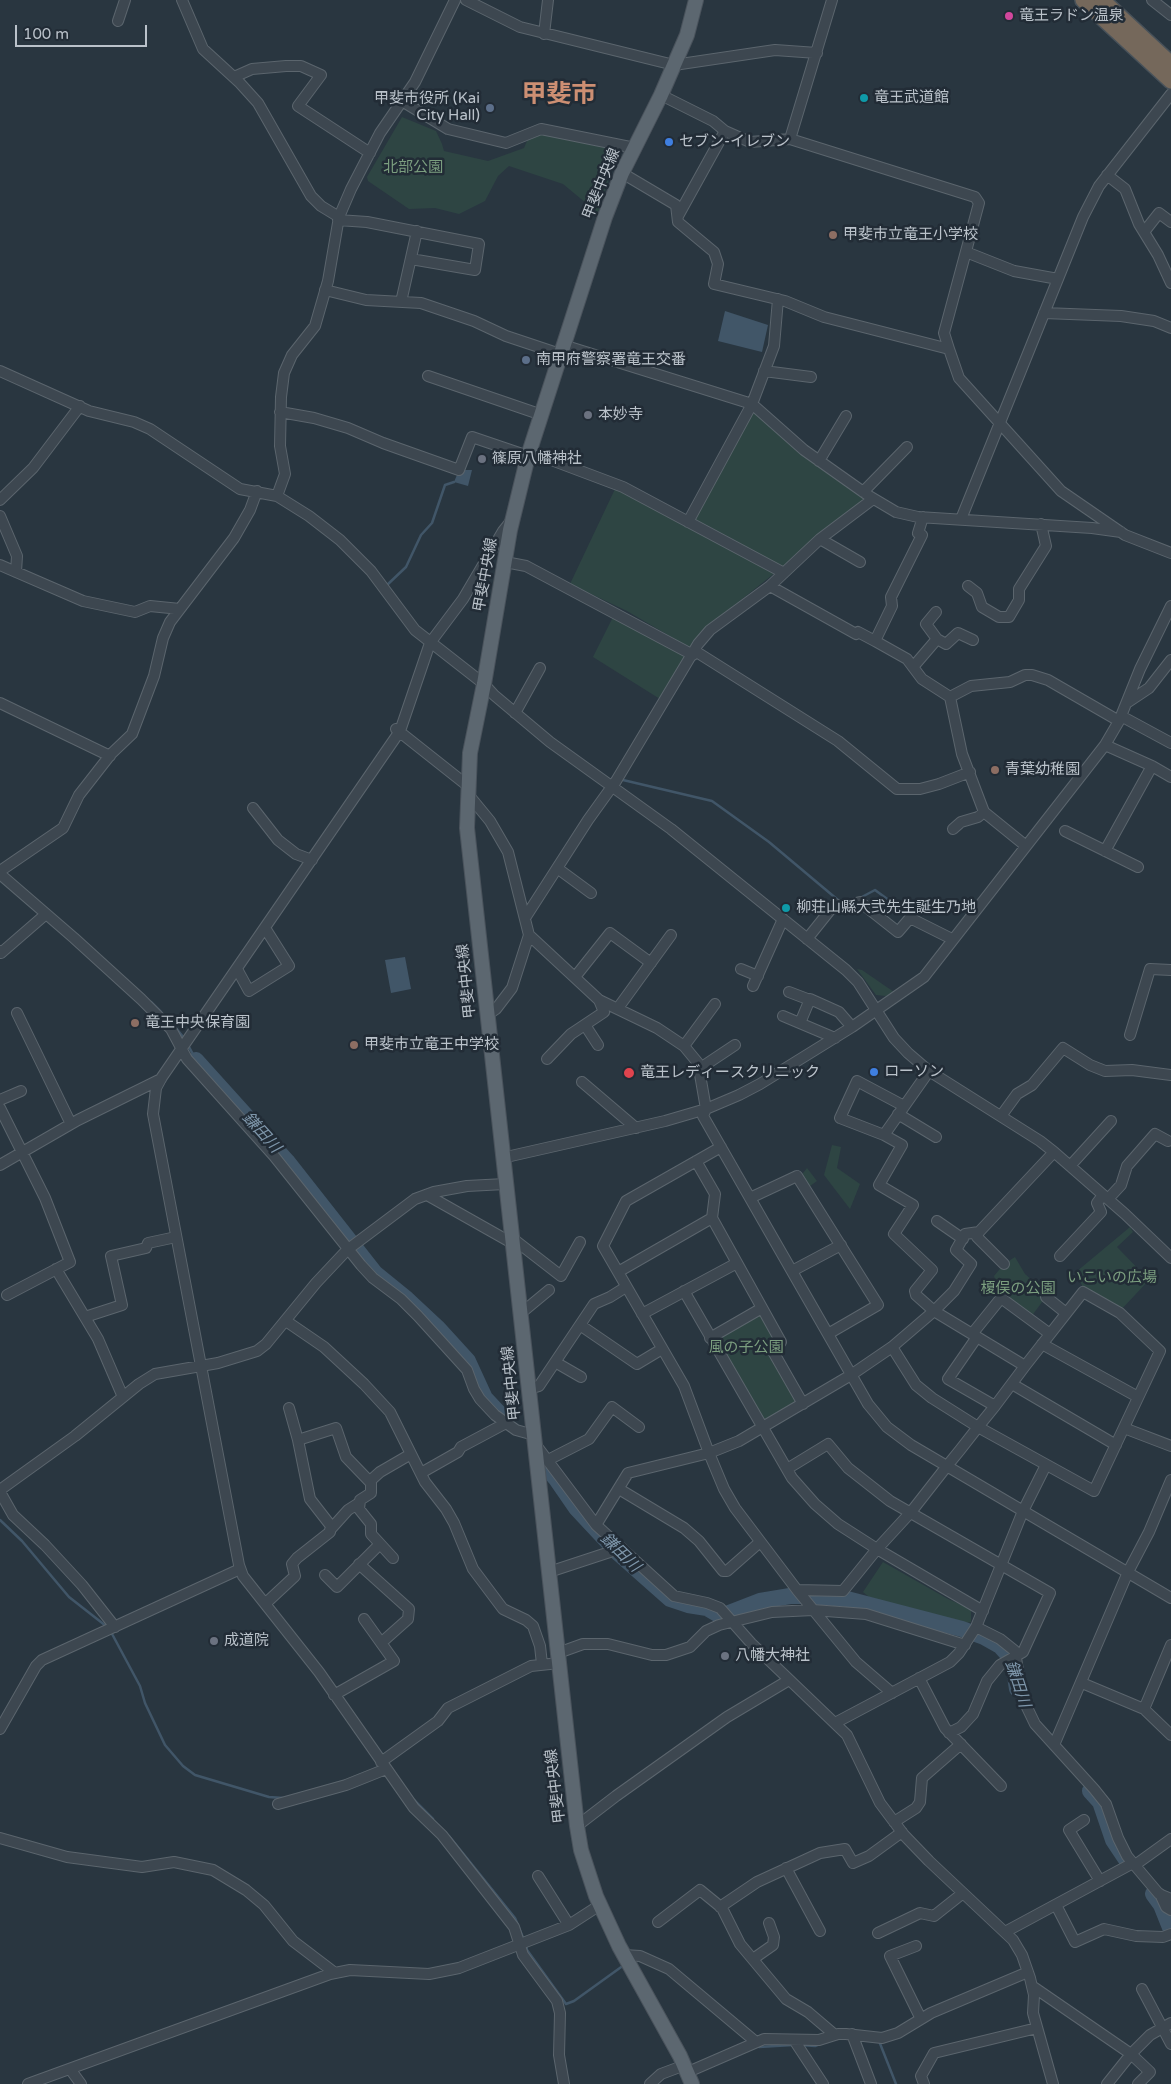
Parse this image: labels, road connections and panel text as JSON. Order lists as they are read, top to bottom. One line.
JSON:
{"streets":{"main road":["甲斐中央線"]},"districts":["甲斐市"],"water":["鎌田川"],"parks":["北部公園","いこいの広場","榎俣の公園","風の子公園"],"places":["竜王ラドン温泉","竜王武道館","甲斐市役所 (Kai City Hall)","セブン-イレブン","甲斐市立竜王小学校","南甲府警察署竜王交番","本妙寺","篠原八幡神社","青葉幼稚園","柳荘山縣大弐先生誕生乃地","竜王中央保育園","甲斐市立竜王中学校","ローソン","竜王レディースクリニック","成道院","八幡大神社"],"scale_bar":"100 m"}
